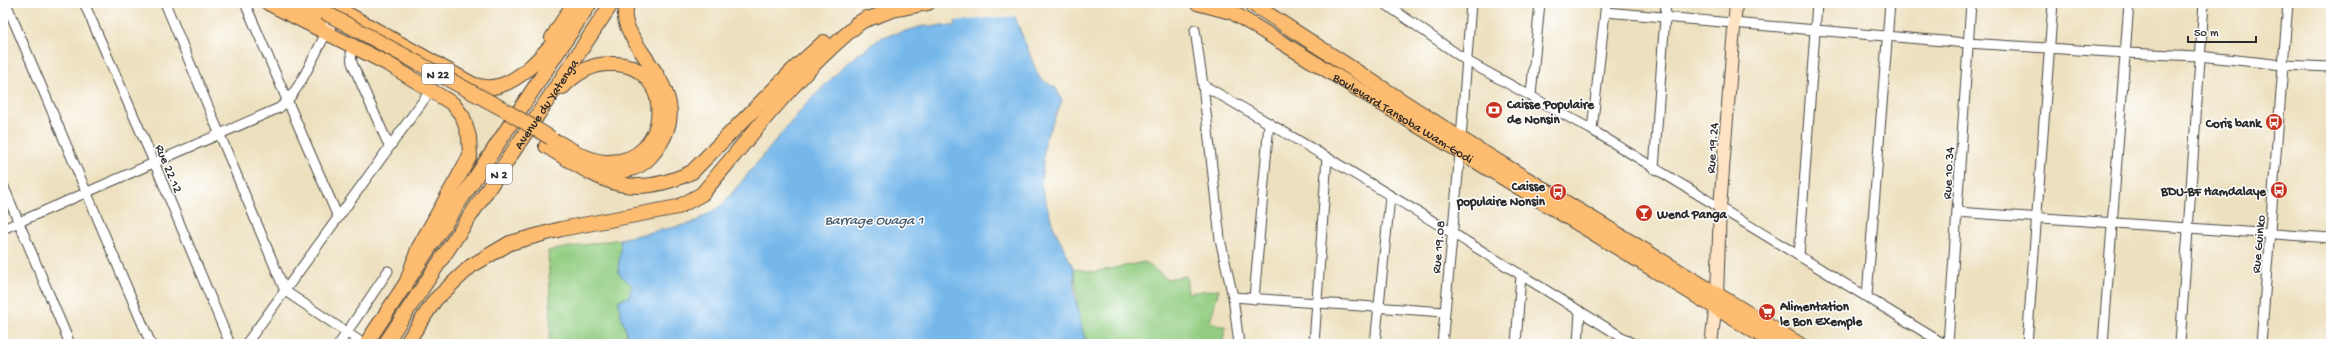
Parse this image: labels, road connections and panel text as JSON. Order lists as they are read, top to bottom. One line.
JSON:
{"streets":{"main road":["N 22","Avenue du Yatenga","Boulevard Tansoba Wam-Godi","N 2"],"street":["Rue 19.24","Rue 22.12","Rue 10.34","Rue Guinko","Rue 19.08"]},"crossings":[["Boulevard Tansoba Wam-Godi","Rue 19.24"],["Boulevard Tansoba Wam-Godi","Rue 19.08"]],"water":["Barrage Ouaga 1"],"places":{"bank":["Caisse Populaire de Nonsin"],"bus stop":["Coris bank","BDU-BF Hamdalaye","Caisse populaire Nonsin"],"bar":["Wend Panga"],"supermarket":["Alimentation le Bon Exemple"]},"scale_bar":"50 m"}
